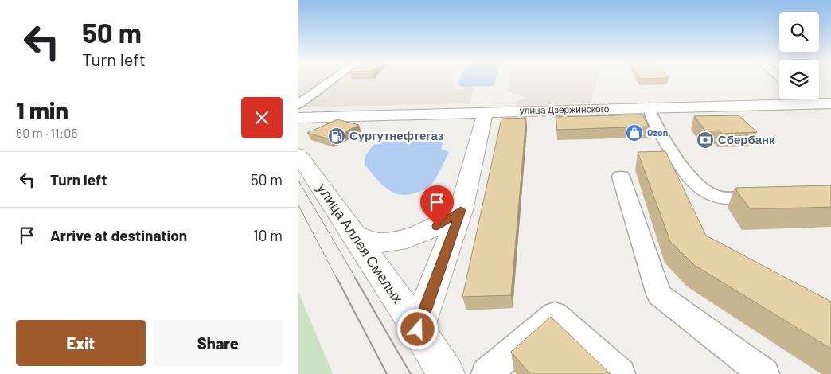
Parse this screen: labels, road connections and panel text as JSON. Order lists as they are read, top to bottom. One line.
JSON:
{"streets":{"main road":["улица Дзержинского","улица Аллея Смелых"]},"places":{"shop":["Ozon"],"fuel station":["Сургутнефтегаз"],"bank":["Сбербанк"]},"page":{"turn":["50 m","Turn left"],"heading":["1 min","60 m · 11:06"],"list":[{"name":"Turn left","value":"50 m"},{"name":"Arrive at destination","value":"10 m"}],"buttons":["Exit","Share"]}}
